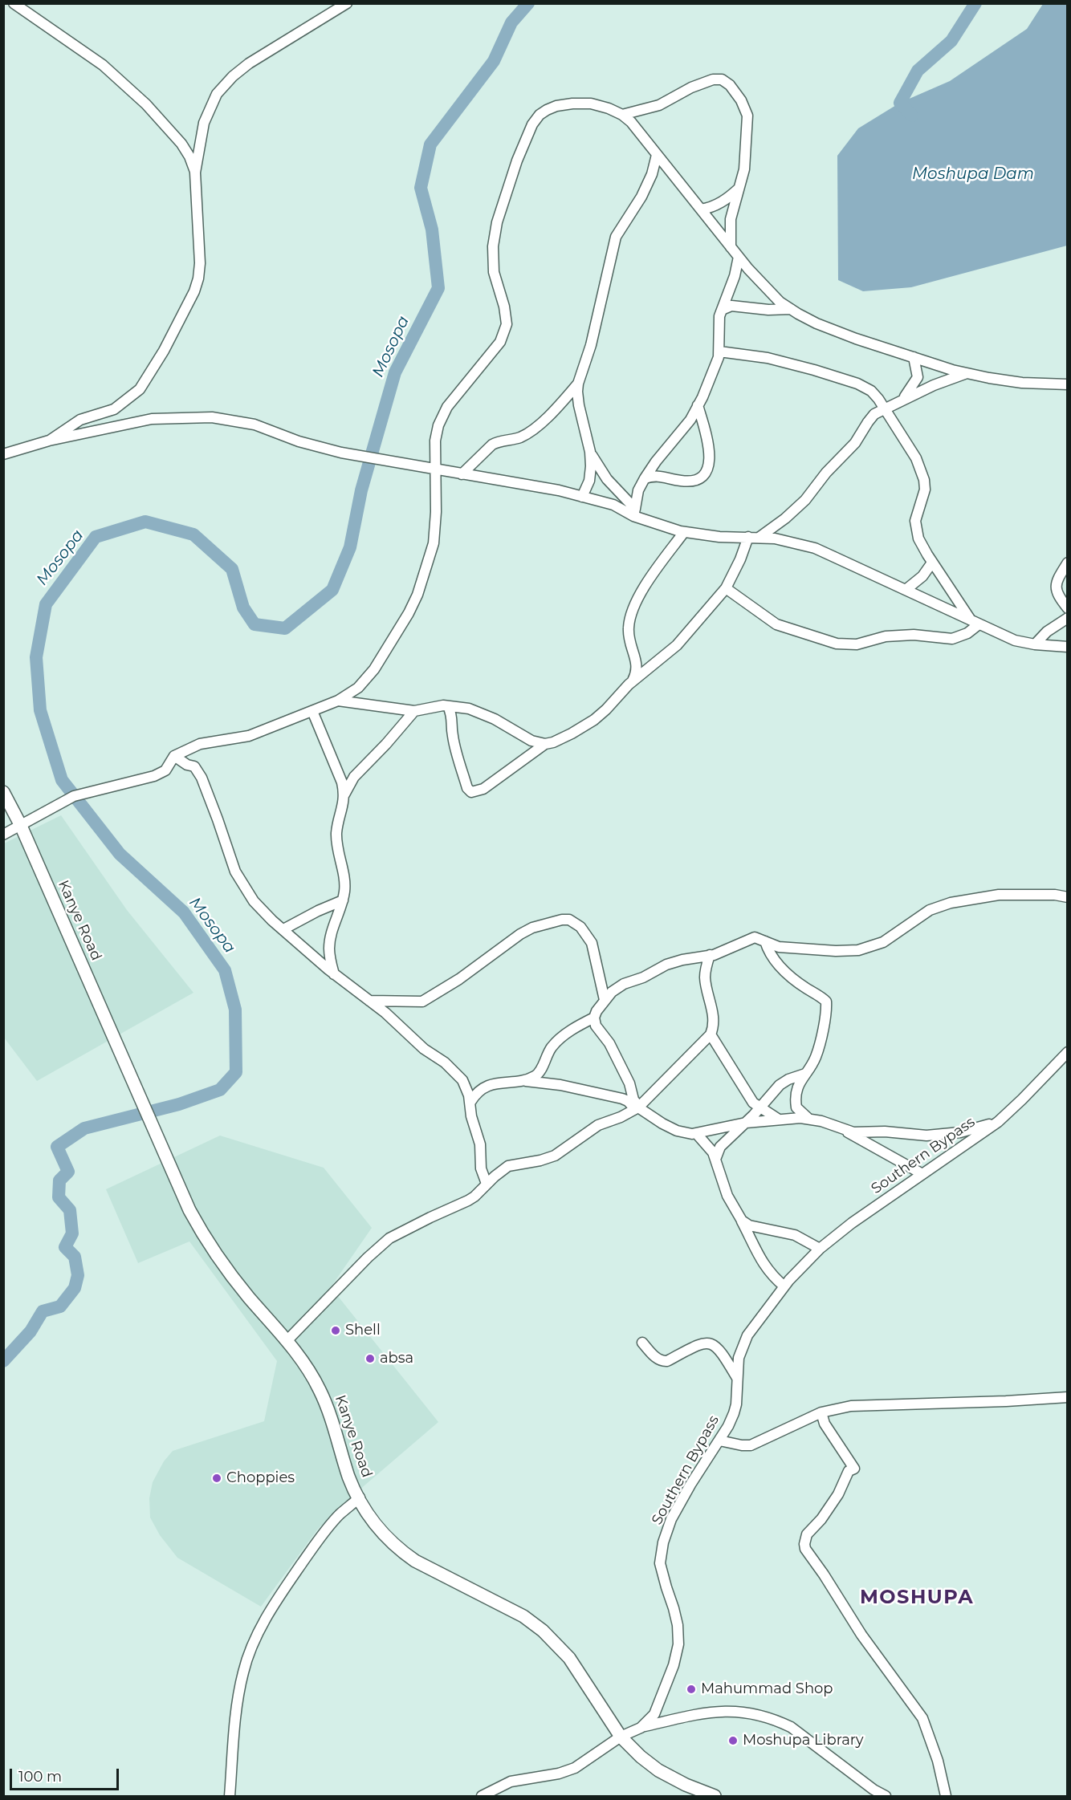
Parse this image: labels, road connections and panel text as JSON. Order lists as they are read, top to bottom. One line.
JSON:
{"streets":{"main road":["Kanye Road"],"street":["Southern Bypass"]},"crossings":[["Kanye Road","Southern Bypass"]],"districts":["MOSHUPA"],"water":["Moshupa Dam","Mosopa"],"places":["Shell","absa","Choppies","Mahummad Shop","Moshupa Library"],"scale_bar":"100 m"}
